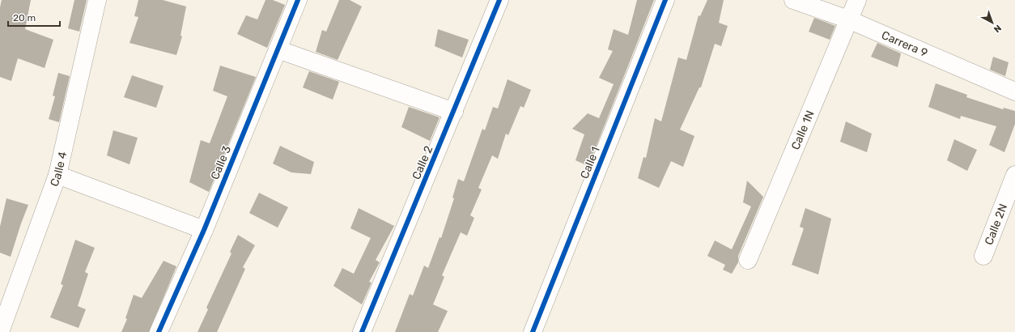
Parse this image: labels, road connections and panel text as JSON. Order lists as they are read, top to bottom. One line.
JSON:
{"streets":{"street":["Carrera 9","Calle 1N","Calle 3","Calle 2","Calle 1","Calle 4","Calle 2N"]},"crossings":[["Carrera 9","Calle 1N"]],"scale_bar":"20 m","north":"bottom right"}
